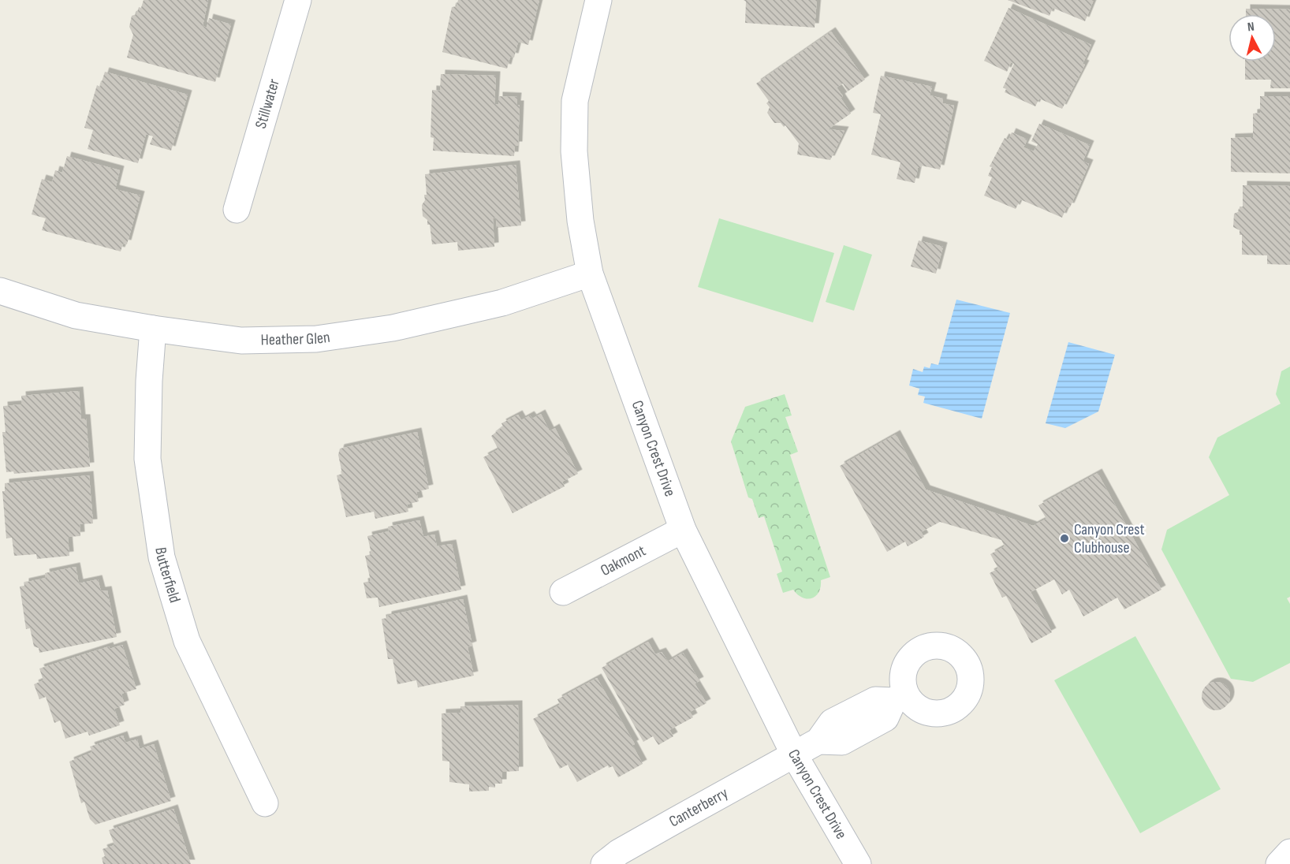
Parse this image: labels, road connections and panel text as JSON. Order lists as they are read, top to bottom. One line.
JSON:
{"streets":{"street":["Stillwater","Heather Glen","Canyon Crest Drive","Oakmont","Butterfield","Canterberry"]},"crossings":[["Heather Glen","Canyon Crest Drive"],["Heather Glen","Butterfield"],["Canyon Crest Drive","Oakmont"],["Canyon Crest Drive","Canterberry"]],"places":["Canyon Crest Clubhouse"],"north":"top"}
